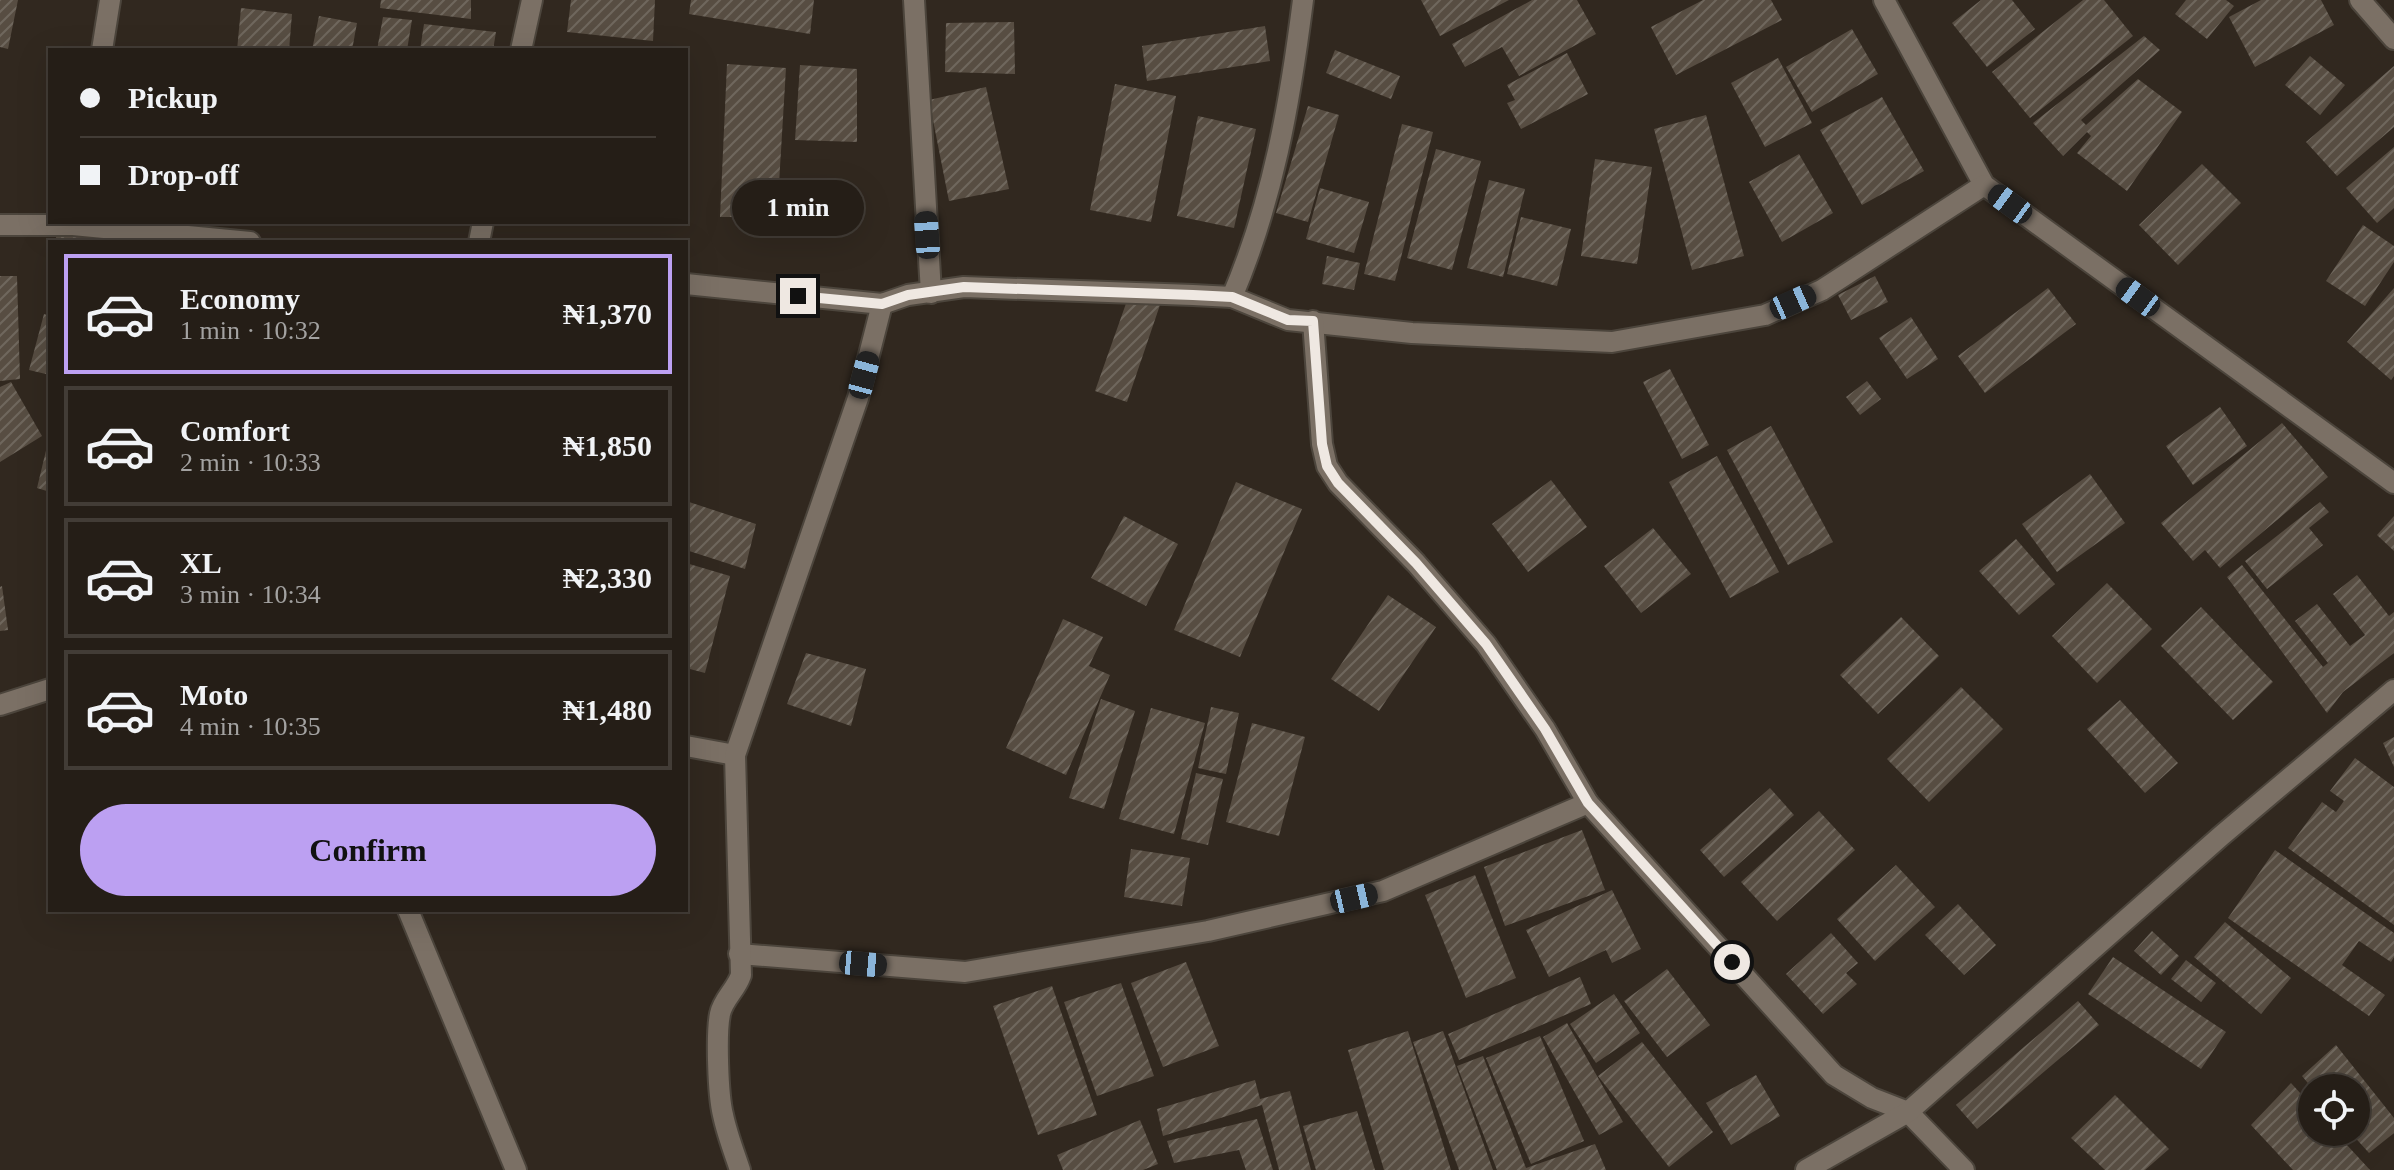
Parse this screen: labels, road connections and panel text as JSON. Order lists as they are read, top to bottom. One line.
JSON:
{"page":{"banner":["Pickup","Drop-off"],"bubble":"1 min","list":[{"name":"Economy","note":"1 min · 10:32","value":"₦1,370"},{"name":"Comfort","note":"2 min · 10:33","value":"₦1,850"},{"name":"XL","note":"3 min · 10:34","value":"₦2,330"},{"name":"Moto","note":"4 min · 10:35","value":"₦1,480"}],"buttons":"Confirm"}}
